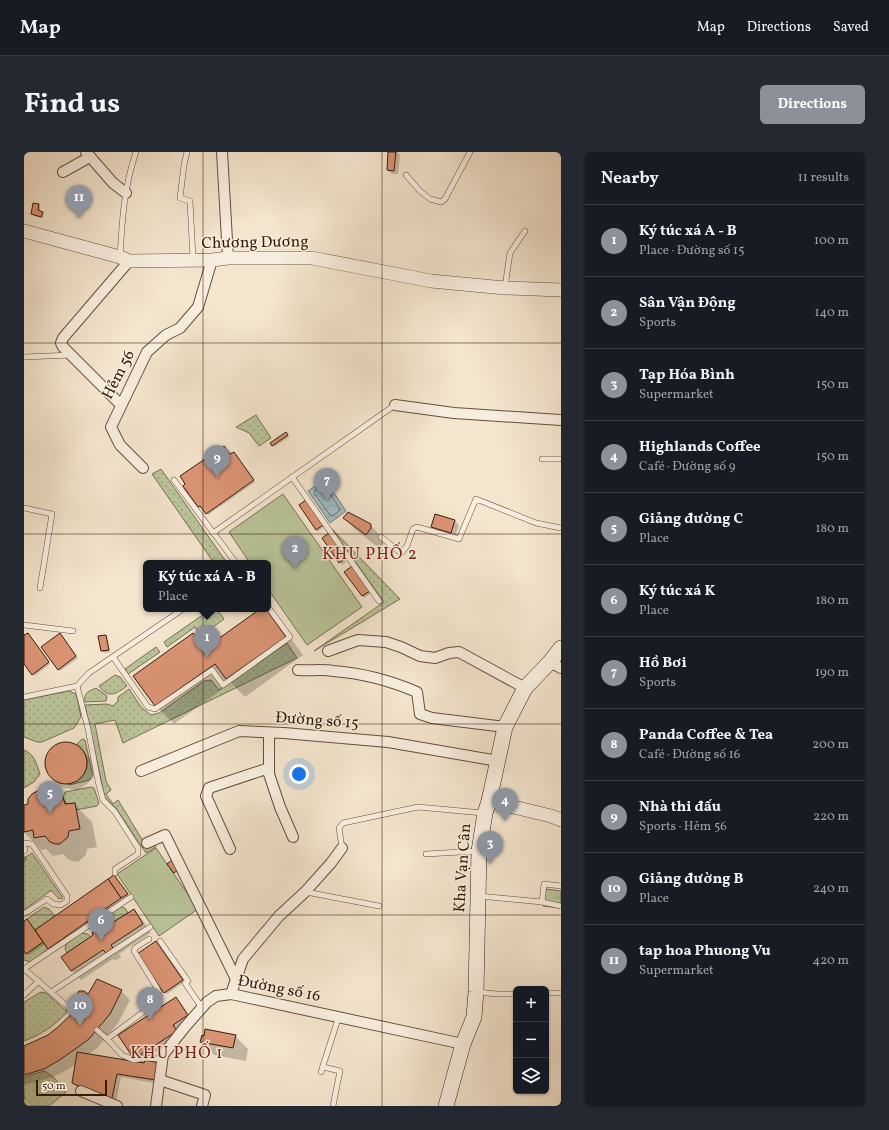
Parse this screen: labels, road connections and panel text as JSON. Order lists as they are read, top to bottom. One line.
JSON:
{"streets":{"main road":["Kha Vạn Cân"],"street":["Chương Dương","Hẻm 56","Đường số 15","Đường số 16"]},"crossings":[["Chương Dương","Hẻm 56"],["Đường số 15","Kha Vạn Cân"],["Kha Vạn Cân","Đường số 16"]],"districts":["KHU PHỐ 2","KHU PHỐ 1"],"scale_bar":"50 m","page":{"header":"Map","nav":["Map","Directions","Saved"],"title":"Find us","buttons":"Directions","heading":["Nearby","11 results"],"pins":["11","9","7","2","1","5","4","3","6","8","10"],"list":[{"mark":"1","name":"Ký túc xá A - B","note":"Place · Đường số 15","value":"100 m"},{"mark":"2","name":"Sân Vận Động","note":"Sports","value":"140 m"},{"mark":"3","name":"Tạp Hóa Bình","note":"Supermarket","value":"150 m"},{"mark":"4","name":"Highlands Coffee","note":"Café · Đường số 9","value":"150 m"},{"mark":"5","name":"Giảng đường C","note":"Place","value":"180 m"},{"mark":"6","name":"Ký túc xá K","note":"Place","value":"180 m"},{"mark":"7","name":"Hồ Bơi","note":"Sports","value":"190 m"},{"mark":"8","name":"Panda Coffee & Tea","note":"Café · Đường số 16","value":"200 m"},{"mark":"9","name":"Nhà thi đấu","note":"Sports · Hẻm 56","value":"220 m"},{"mark":"10","name":"Giảng đường B","note":"Place","value":"240 m"},{"mark":"11","name":"tap hoa Phuong Vu","note":"Supermarket","value":"420 m"}],"popup":["Ký túc xá A - B","Place"],"map_buttons":["+","−"],"scale":"50 m"}}
